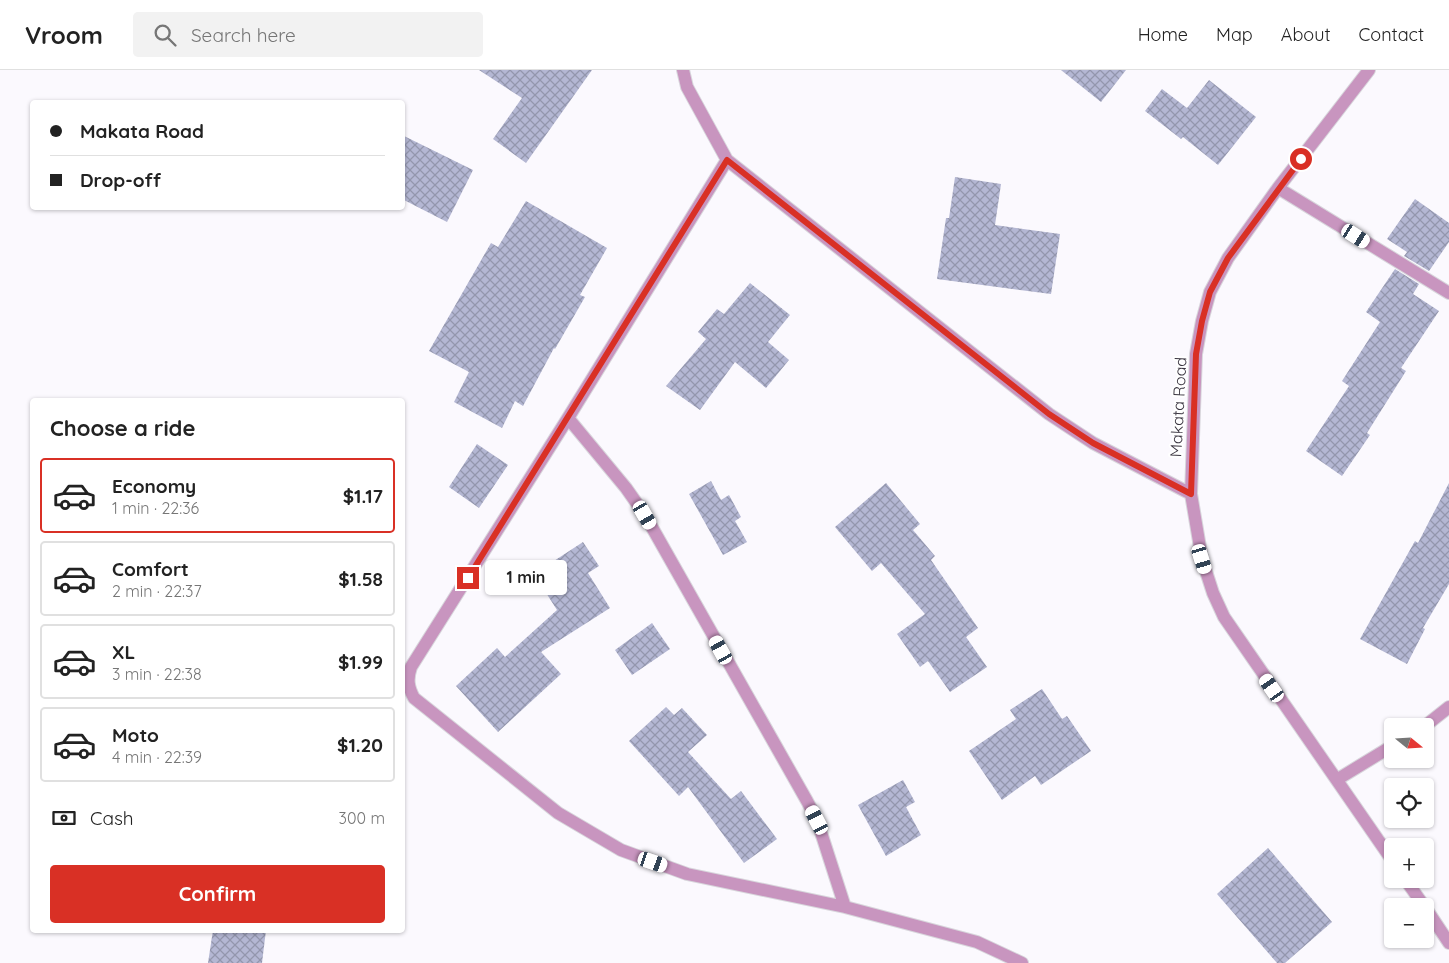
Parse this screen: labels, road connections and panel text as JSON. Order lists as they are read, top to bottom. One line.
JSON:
{"streets":{"street":["Makata Road"]},"north":"right","page":{"header":"Vroom","search":"Search here","nav":["Home","Map","About","Contact"],"banner":["Makata Road","Drop-off"],"heading":"Choose a ride","list":[{"name":"Economy","note":"1 min · 22:36","value":"$1.17"},{"name":"Comfort","note":"2 min · 22:37","value":"$1.58"},{"name":"XL","note":"3 min · 22:38","value":"$1.99"},{"name":"Moto","note":"4 min · 22:39","value":"$1.20"}],"bubble":"1 min","map_buttons":["+","−"],"pay":["Cash","300 m"],"buttons":"Confirm"}}
